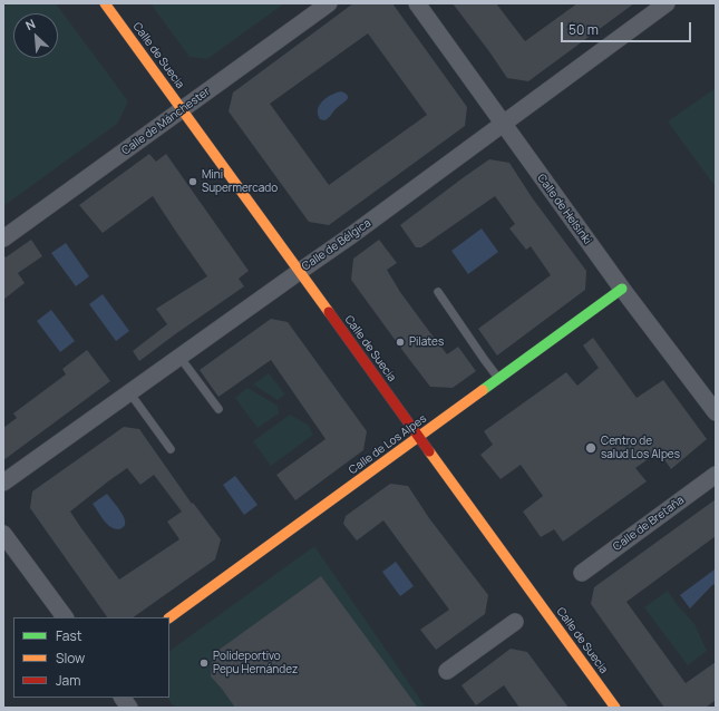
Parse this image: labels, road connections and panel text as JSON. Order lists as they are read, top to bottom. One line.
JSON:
{"streets":{"street":["Calle de Suecia","Calle de Mánchester","Calle de Helsinki","Calle de Bélgica","Calle de Los Alpes","Calle de Bretaña"]},"crossings":[["Calle de Suecia","Calle de Mánchester"],["Calle de Suecia","Calle de Bélgica"],["Calle de Suecia","Calle de Los Alpes"],["Calle de Helsinki","Calle de Bélgica"],["Calle de Helsinki","Calle de Los Alpes"]],"places":["Mini Supermercado","Pilates","Centro de salud Los Alpes","Polideportivo Pepu Hernández"],"legend":["Fast","Slow","Jam"],"scale_bar":"50 m","north":"top left"}
